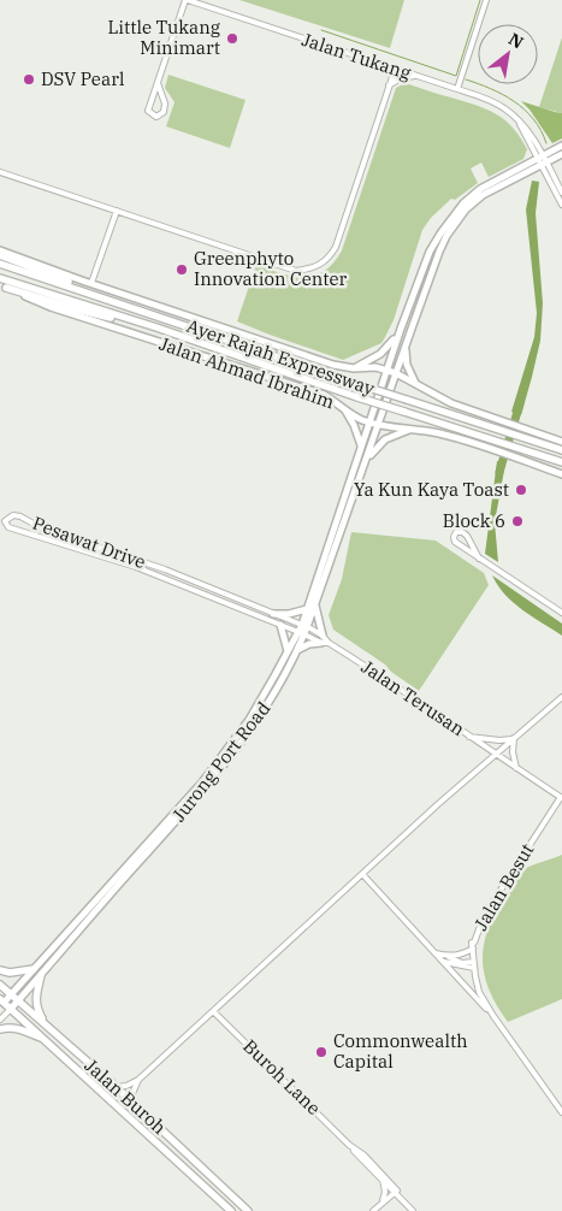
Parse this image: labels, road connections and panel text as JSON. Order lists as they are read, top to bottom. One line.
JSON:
{"streets":{"highway":["Ayer Rajah Expressway","Jalan Buroh"],"main road":["Jalan Ahmad Ibrahim","Jurong Port Road"],"street":["Jalan Tukang","Pesawat Drive","Jalan Terusan","Jalan Besut","Buroh Lane"]},"crossings":[["Jalan Tukang","Jurong Port Road"],["Jalan Ahmad Ibrahim","Jurong Port Road"],["Pesawat Drive","Jalan Terusan"],["Pesawat Drive","Jurong Port Road"],["Jalan Terusan","Jurong Port Road"],["Jalan Terusan","Jalan Besut"],["Jurong Port Road","Jalan Buroh"]],"places":["Little Tukang Minimart","DSV Pearl","Greenphyto Innovation Center","Ya Kun Kaya Toast","Block 6","Commonwealth Capital"],"north":"top right"}
